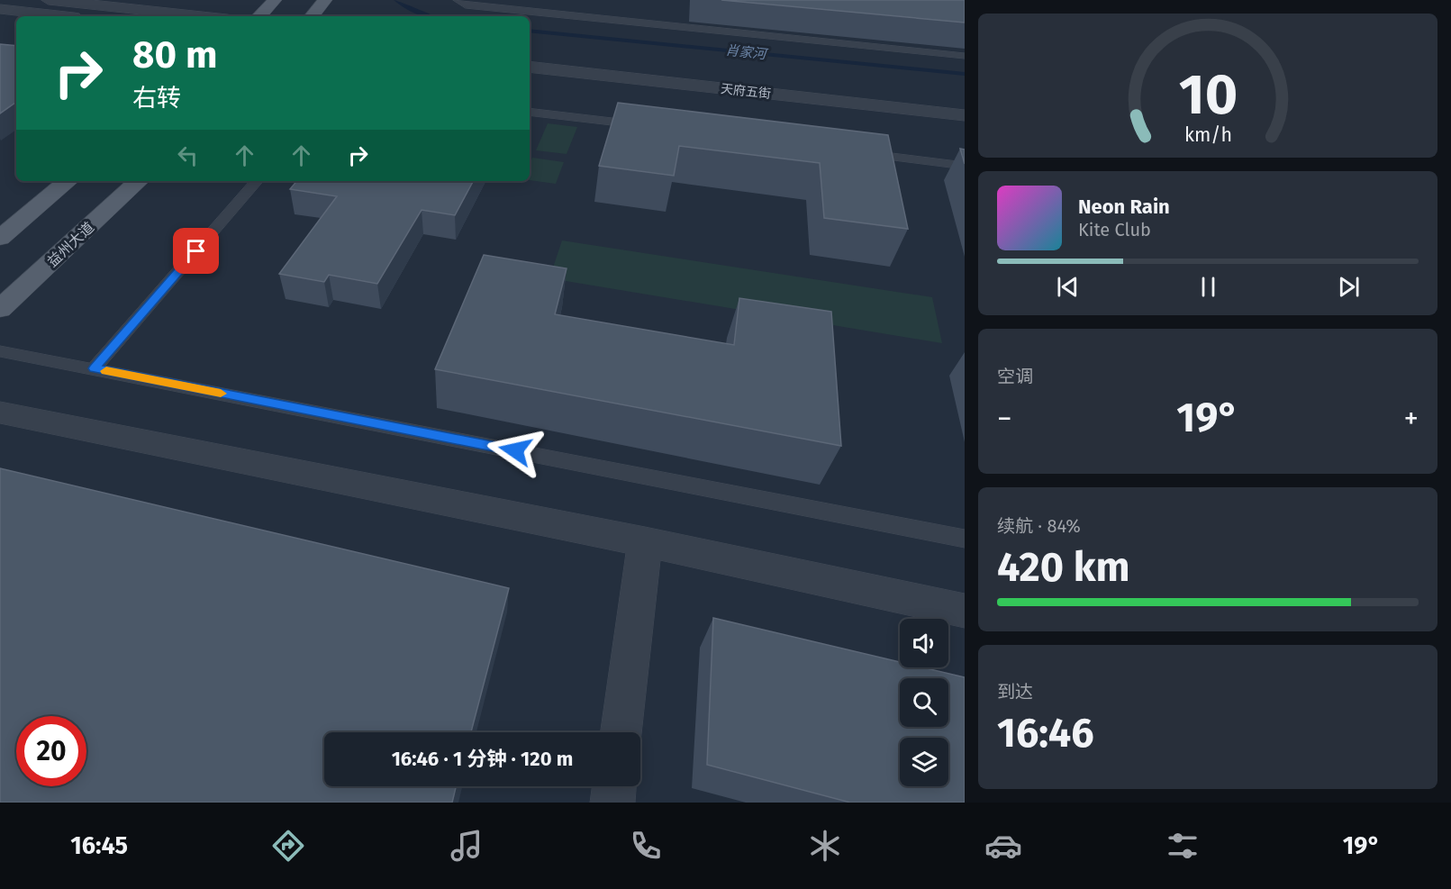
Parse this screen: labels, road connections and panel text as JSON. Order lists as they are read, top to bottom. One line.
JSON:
{"streets":{"main road":["益州大道"],"street":["天府五街"]},"water":["肖家河"],"page":{"turn":["80 m","右转"],"song":["Neon Rain","Kite Club"],"tile":["空调",["续航 · 84%","420 km"],["到达","16:46"]],"heat":["−","19°","+"],"limit":"20","trip":"16:46 · 1 分钟 · 120 m","tabs":["16:45","19°"],"gauge":["10","km/h"]}}
